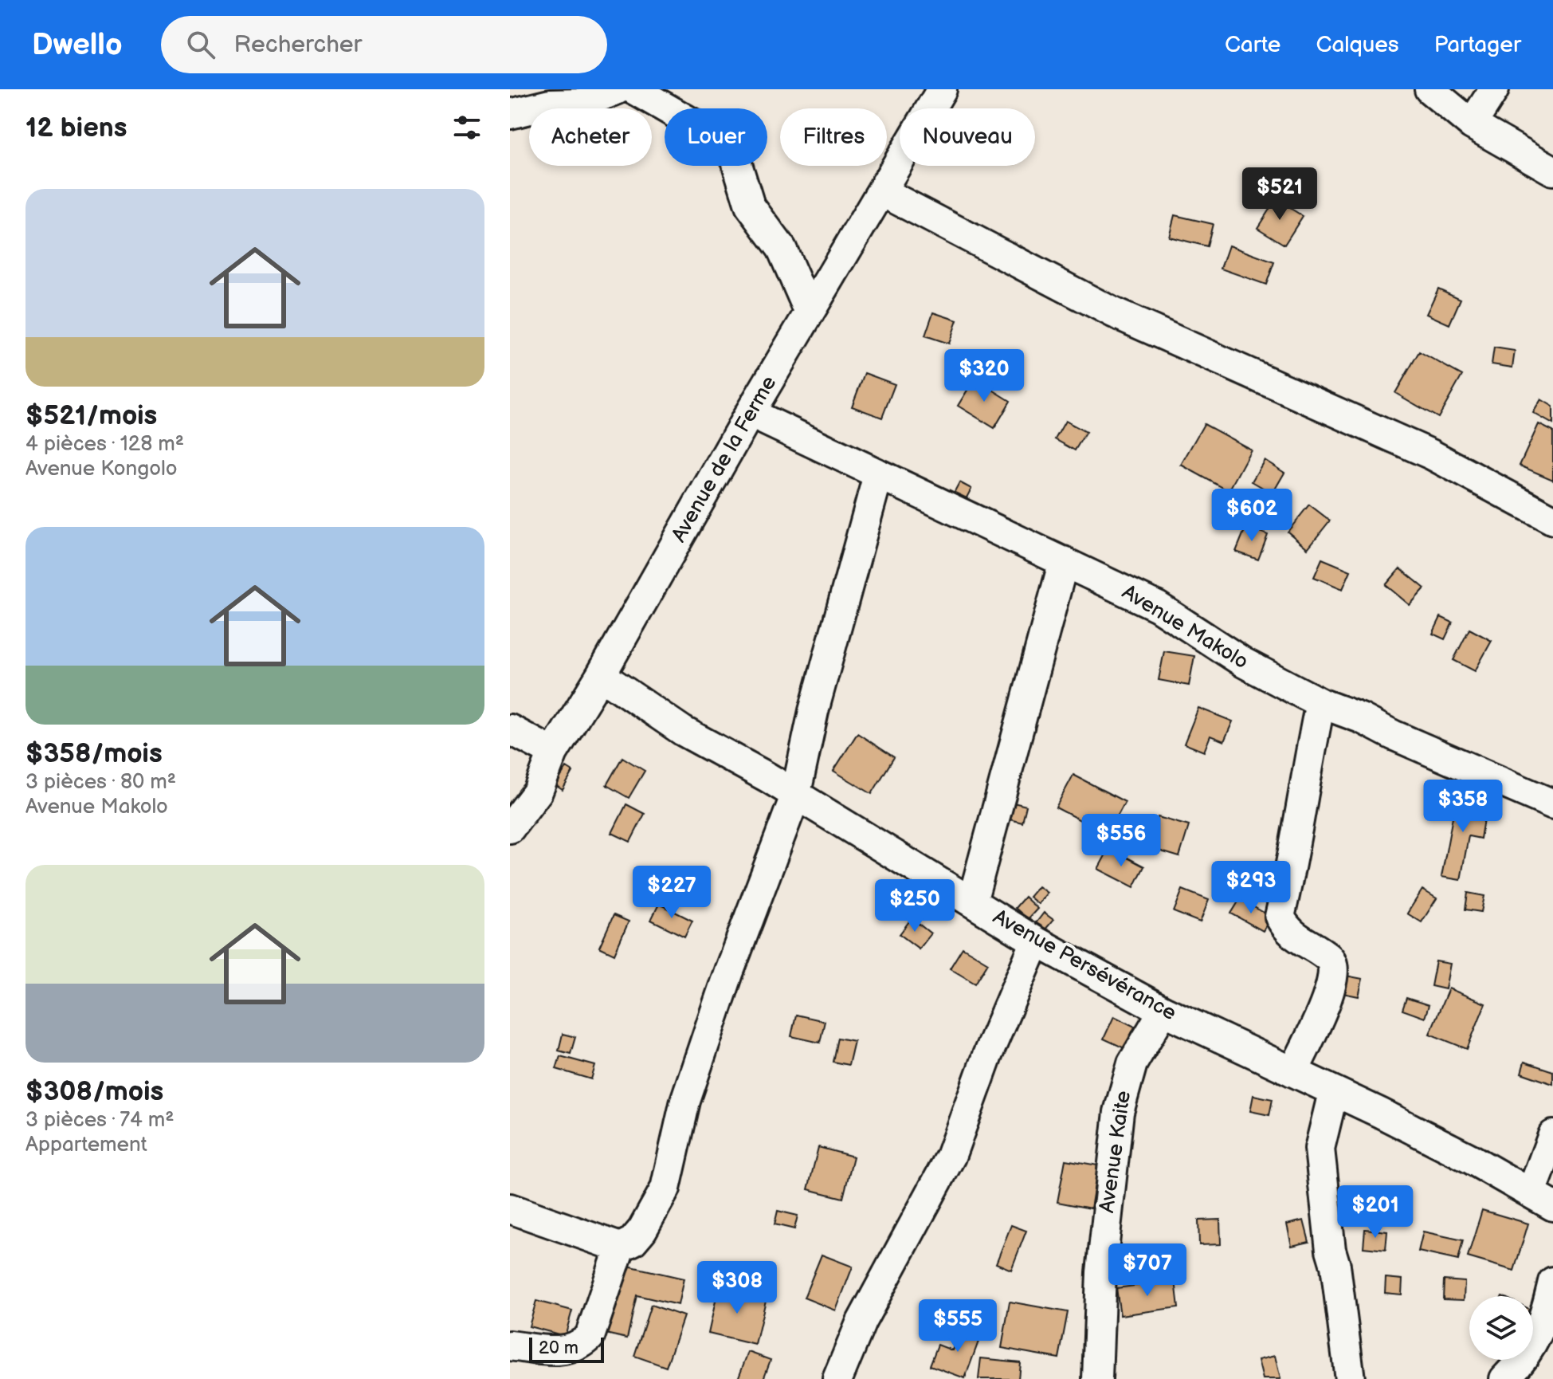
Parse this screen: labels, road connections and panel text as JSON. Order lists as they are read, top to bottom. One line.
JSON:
{"streets":{"street":["Avenue de la Ferme","Avenue Makolo","Avenue Persévérance","Avenue Kaite"]},"crossings":[["Avenue de la Ferme","Avenue Makolo"],["Avenue de la Ferme","Avenue Persévérance"],["Avenue Persévérance","Avenue Kaite"]],"scale_bar":"20 m","page":{"header":"Dwello","search":"Rechercher","nav":["Carte","Calques","Partager"],"heading":"12 biens","chip":["Acheter","Louer","Filtres","Nouveau"],"list":[{"name":"$521/mois","note":"4 pièces · 128 m² · Avenue Kongolo"},{"name":"$358/mois","note":"3 pièces · 80 m² · Avenue Makolo"},{"name":"$308/mois","note":"3 pièces · 74 m² · Appartement"}],"price":["$521","$320","$602","$358","$556","$293","$227","$250","$201","$707","$308","$555"],"scale":"20 m"}}
